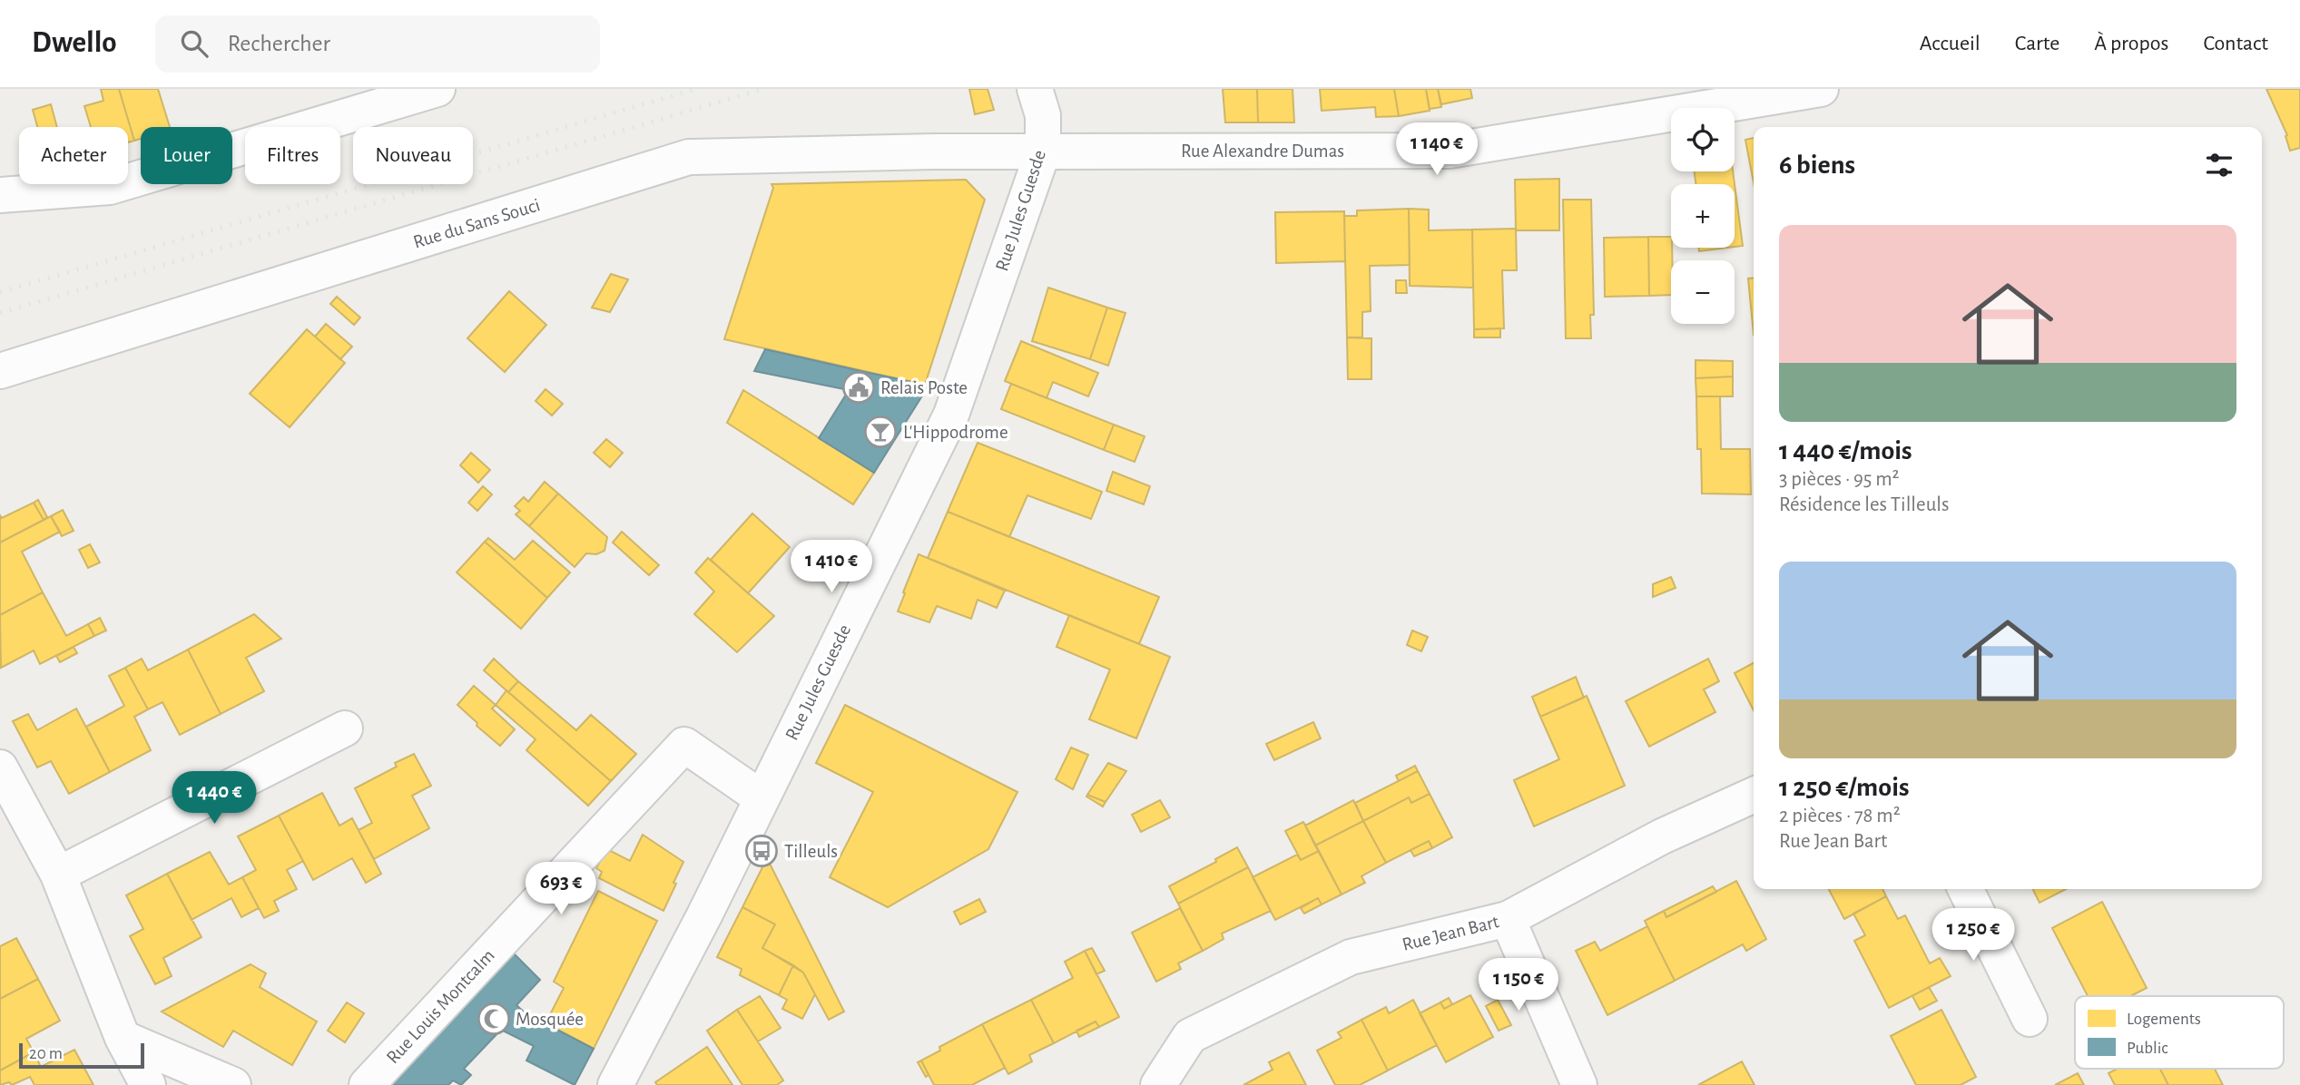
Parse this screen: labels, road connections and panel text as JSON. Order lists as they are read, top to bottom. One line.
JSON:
{"streets":{"street":["Rue Alexandre Dumas","Rue Jules Guesde","Rue du Sans Souci","Rue Jean Bart","Rue Louis Montcalm"]},"crossings":[["Rue Alexandre Dumas","Rue Jules Guesde"],["Rue Alexandre Dumas","Rue du Sans Souci"],["Rue Jules Guesde","Rue du Sans Souci"],["Rue Jules Guesde","Rue Louis Montcalm"]],"places":{"public building":["Relais Poste"],"bar":["L'Hippodrome"],"bus stop":["Tilleuls"],"mosque":["Mosquée"]},"legend":["Logements","Public"],"scale_bar":"20 m","page":{"header":"Dwello","search":"Rechercher","nav":["Accueil","Carte","À propos","Contact"],"map_buttons":["+","−"],"price":["1 140 €","1 410 €","1 440 €","693 €","1 250 €","1 150 €"],"chip":["Acheter","Louer","Filtres","Nouveau"],"heading":"6 biens","list":[{"name":"1 440 €/mois","note":"3 pièces · 95 m² · Résidence les Tilleuls"},{"name":"1 250 €/mois","note":"2 pièces · 78 m² · Rue Jean Bart"}],"scale":"20 m"}}
